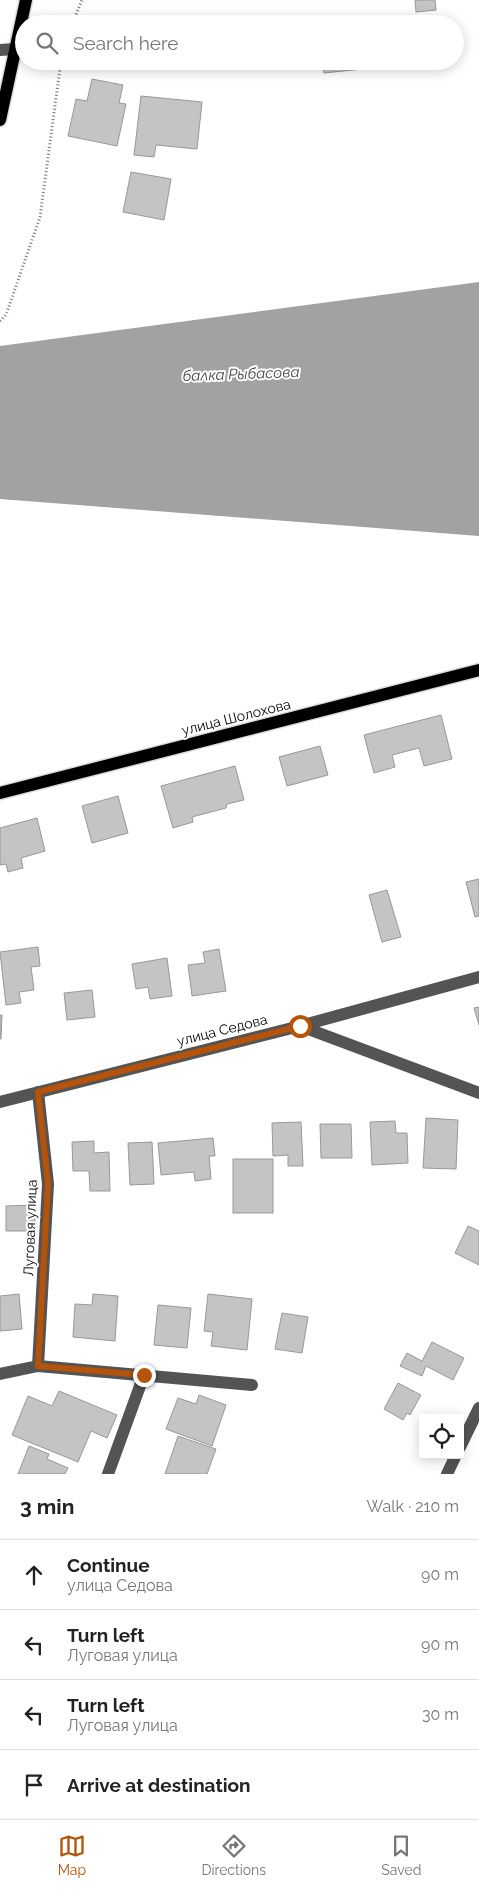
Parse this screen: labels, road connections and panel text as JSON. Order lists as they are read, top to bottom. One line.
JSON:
{"streets":{"main road":["улица Шолохова"],"street":["улица Седова","Луговая улица"]},"crossings":[["улица Седова","Луговая улица"]],"water":["балка Рыбасова"],"page":{"search":"Search here","heading":["3 min","Walk · 210 m"],"list":[["Continue","улица Седова","90 m"],["Turn left","Луговая улица","90 m"],["Turn left","Луговая улица","30 m"],"Arrive at destination"],"nav":["Map","Directions","Saved"]}}
